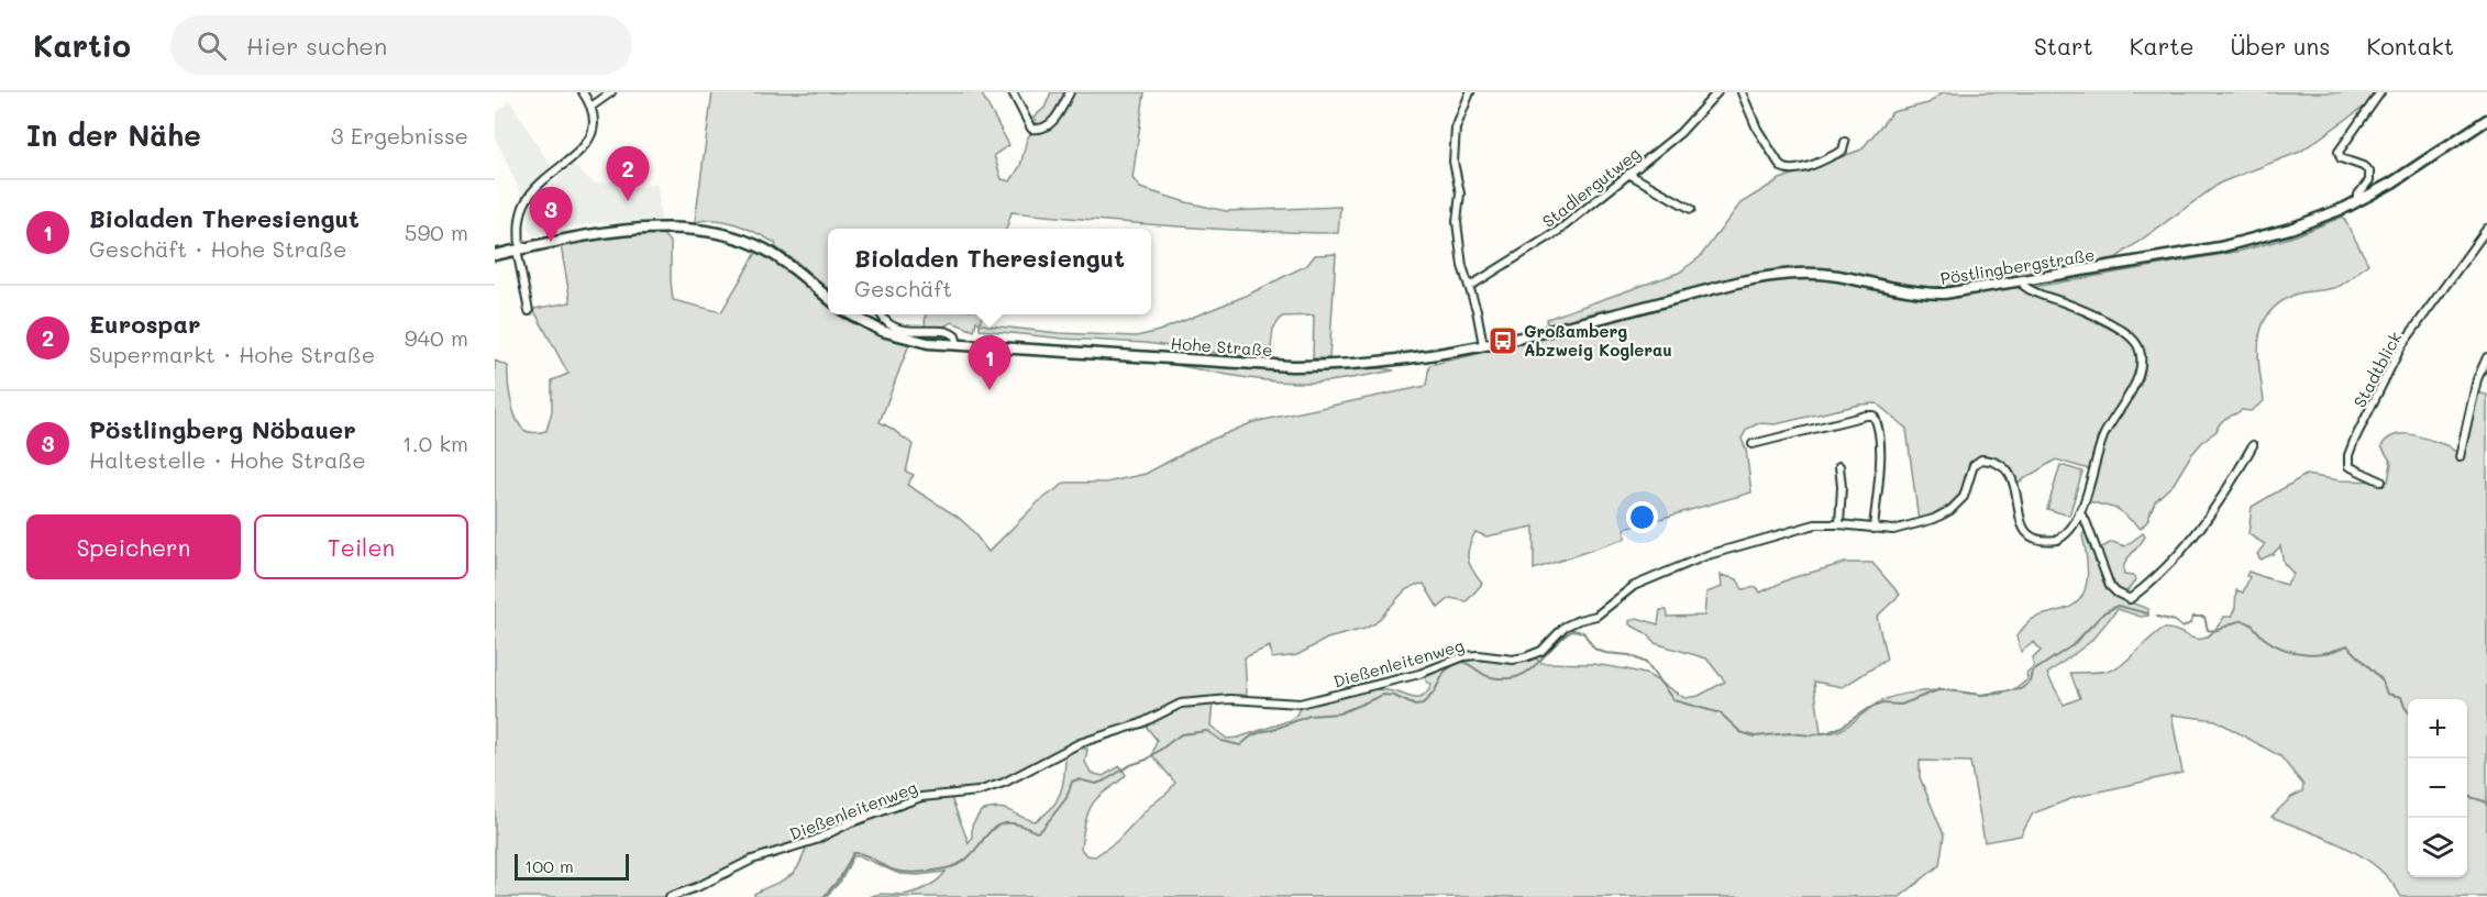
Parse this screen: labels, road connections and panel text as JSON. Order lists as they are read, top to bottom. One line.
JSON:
{"streets":{"main road":["Pöstlingbergstraße","Hohe Straße"],"street":["Stadlergutweg","Stadtblick","Dießenleitenweg"]},"crossings":[["Pöstlingbergstraße","Hohe Straße"],["Pöstlingbergstraße","Dießenleitenweg"]],"places":{"bus stop":["Großamberg Abzweig Koglerau"]},"scale_bar":"100 m","page":{"header":"Kartio","search":"Hier suchen","nav":["Start","Karte","Über uns","Kontakt"],"heading":["In der Nähe","3 Ergebnisse"],"pins":["2","3","1"],"list":[{"mark":"1","name":"Bioladen Theresiengut","note":"Geschäft · Hohe Straße","value":"590 m"},{"mark":"2","name":"Eurospar","note":"Supermarkt · Hohe Straße","value":"940 m"},{"mark":"3","name":"Pöstlingberg Nöbauer","note":"Haltestelle · Hohe Straße","value":"1.0 km"}],"popup":["Bioladen Theresiengut","Geschäft"],"buttons":["Speichern","Teilen"],"map_buttons":["+","−"],"scale":"100 m"}}
